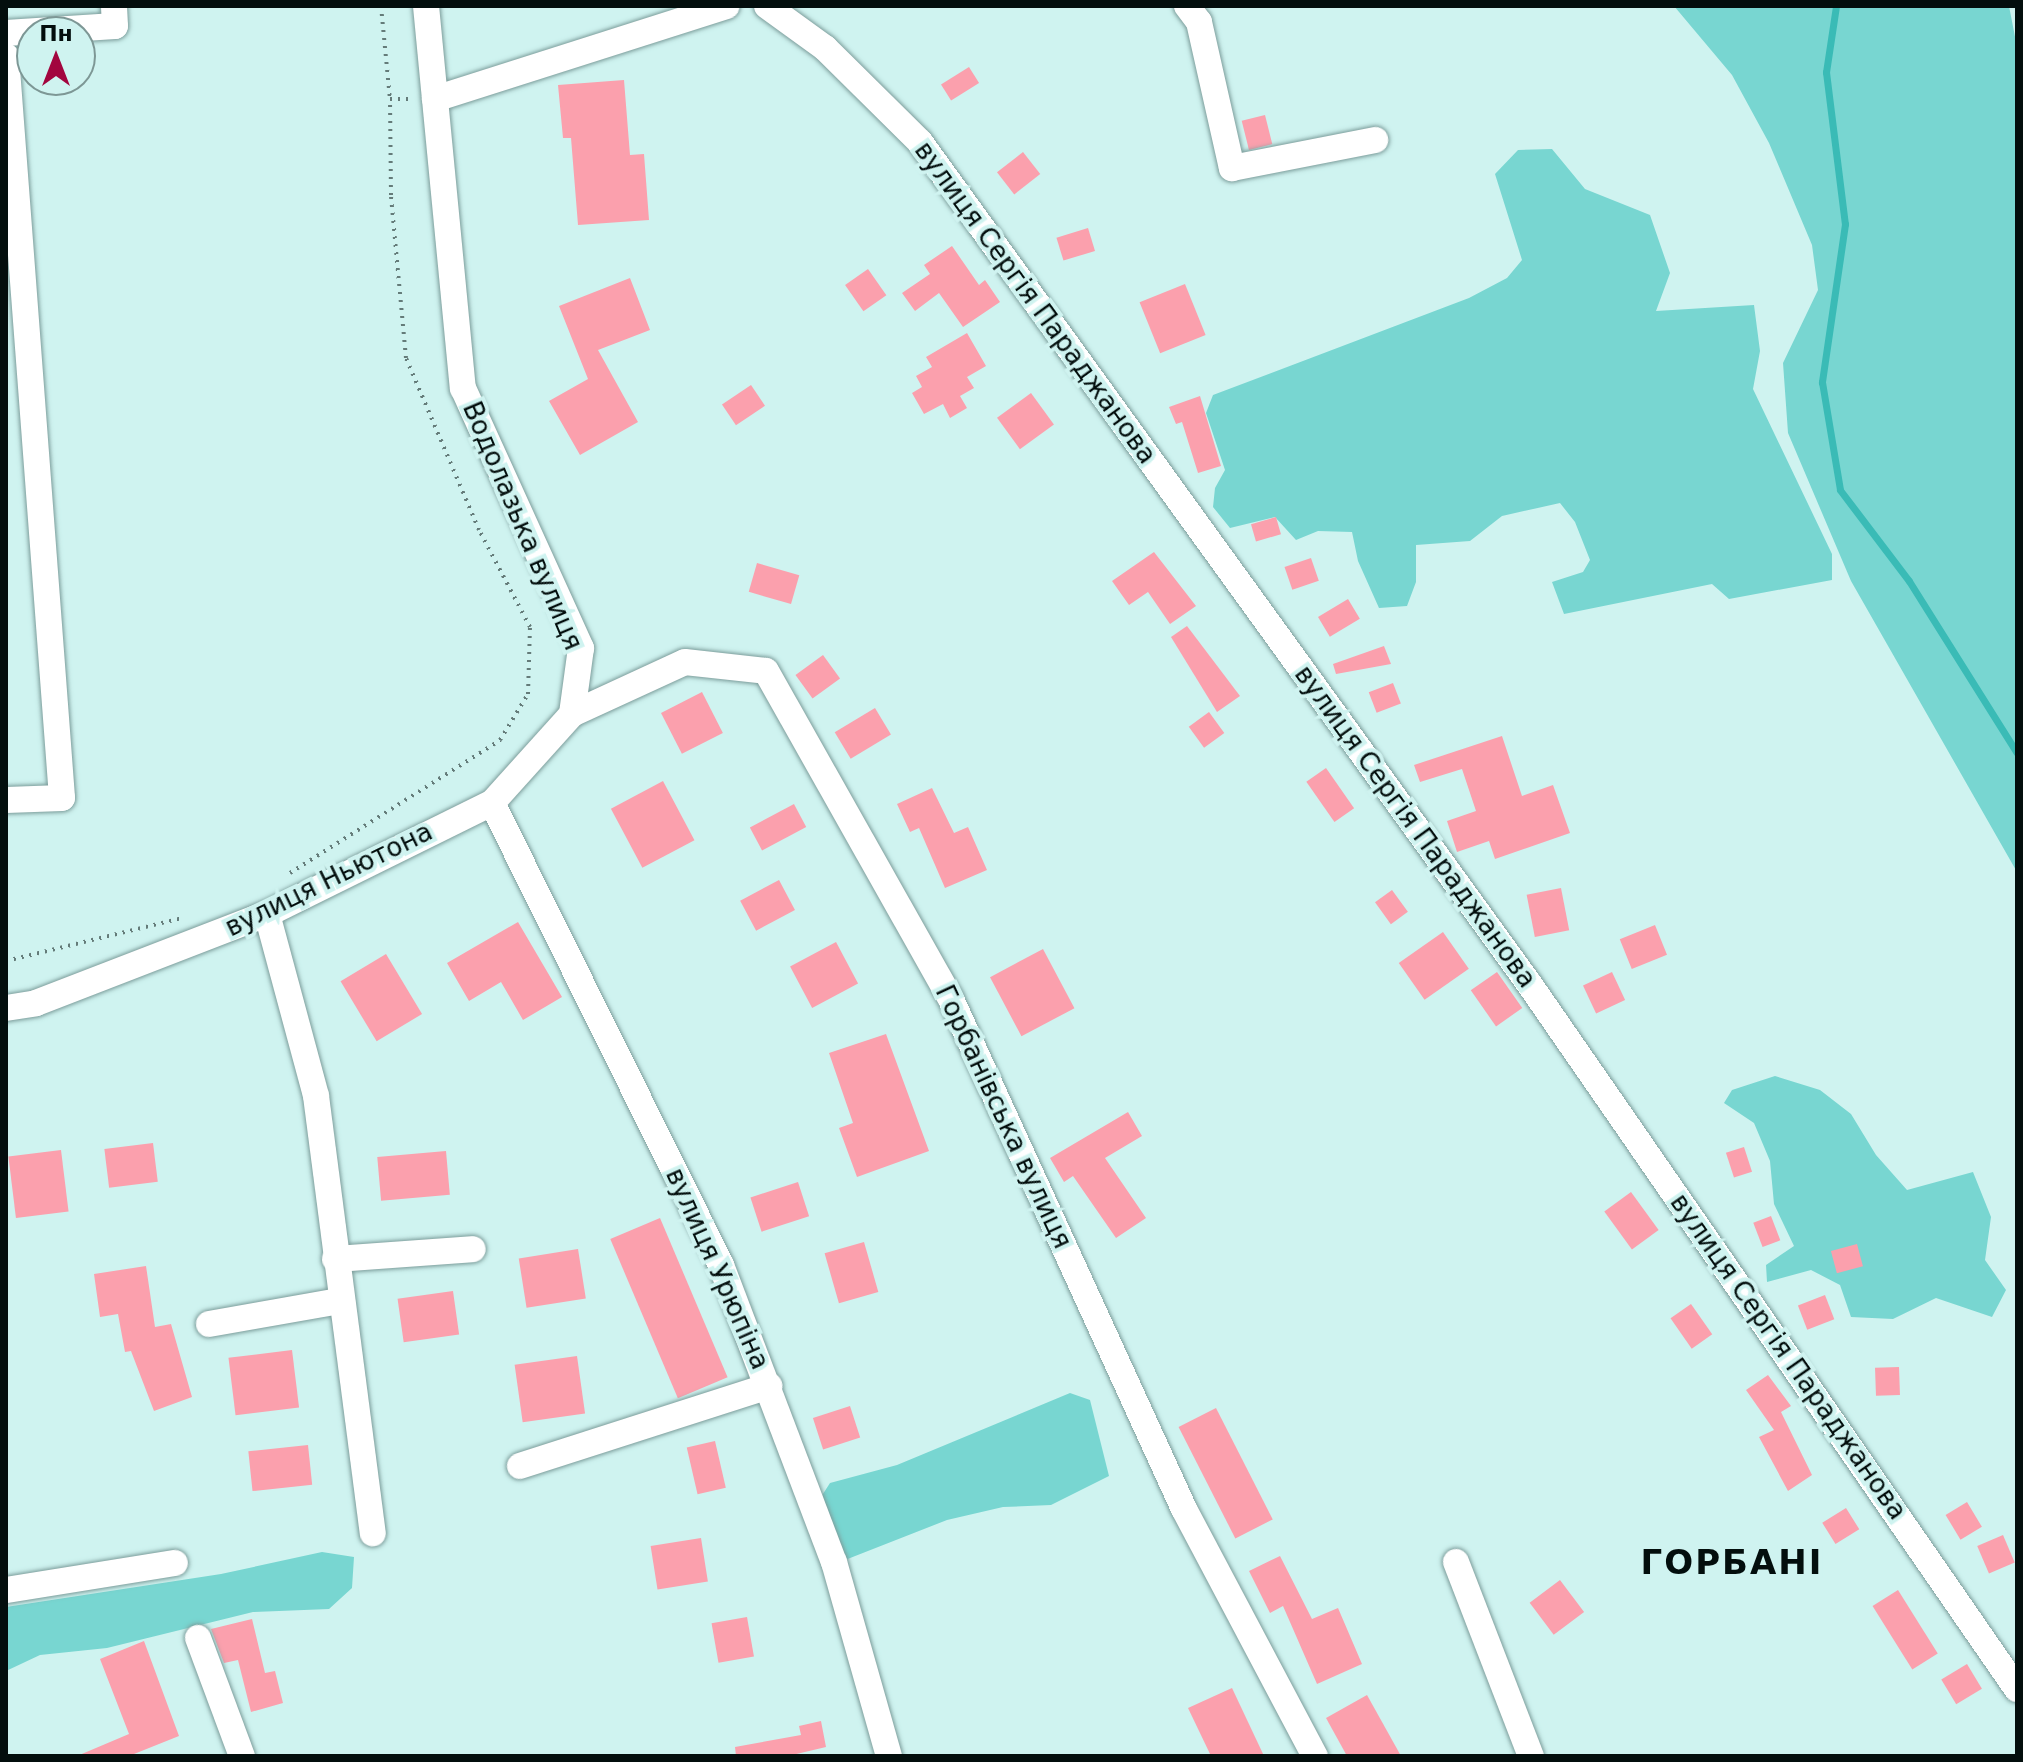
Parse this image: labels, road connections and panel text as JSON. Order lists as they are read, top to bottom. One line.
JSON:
{"streets":{"street":["вулиця Сергія Параджанова","Водолазька вулиця","вулиця Ньютона","Горбанівська вулиця","вулиця Урюпіна"]},"crossings":[["Водолазька вулиця","вулиця Ньютона"],["Водолазька вулиця","Горбанівська вулиця"],["вулиця Ньютона","Горбанівська вулиця"],["вулиця Ньютона","вулиця Урюпіна"]],"districts":["ГОРБАНІ"],"north":"top"}
